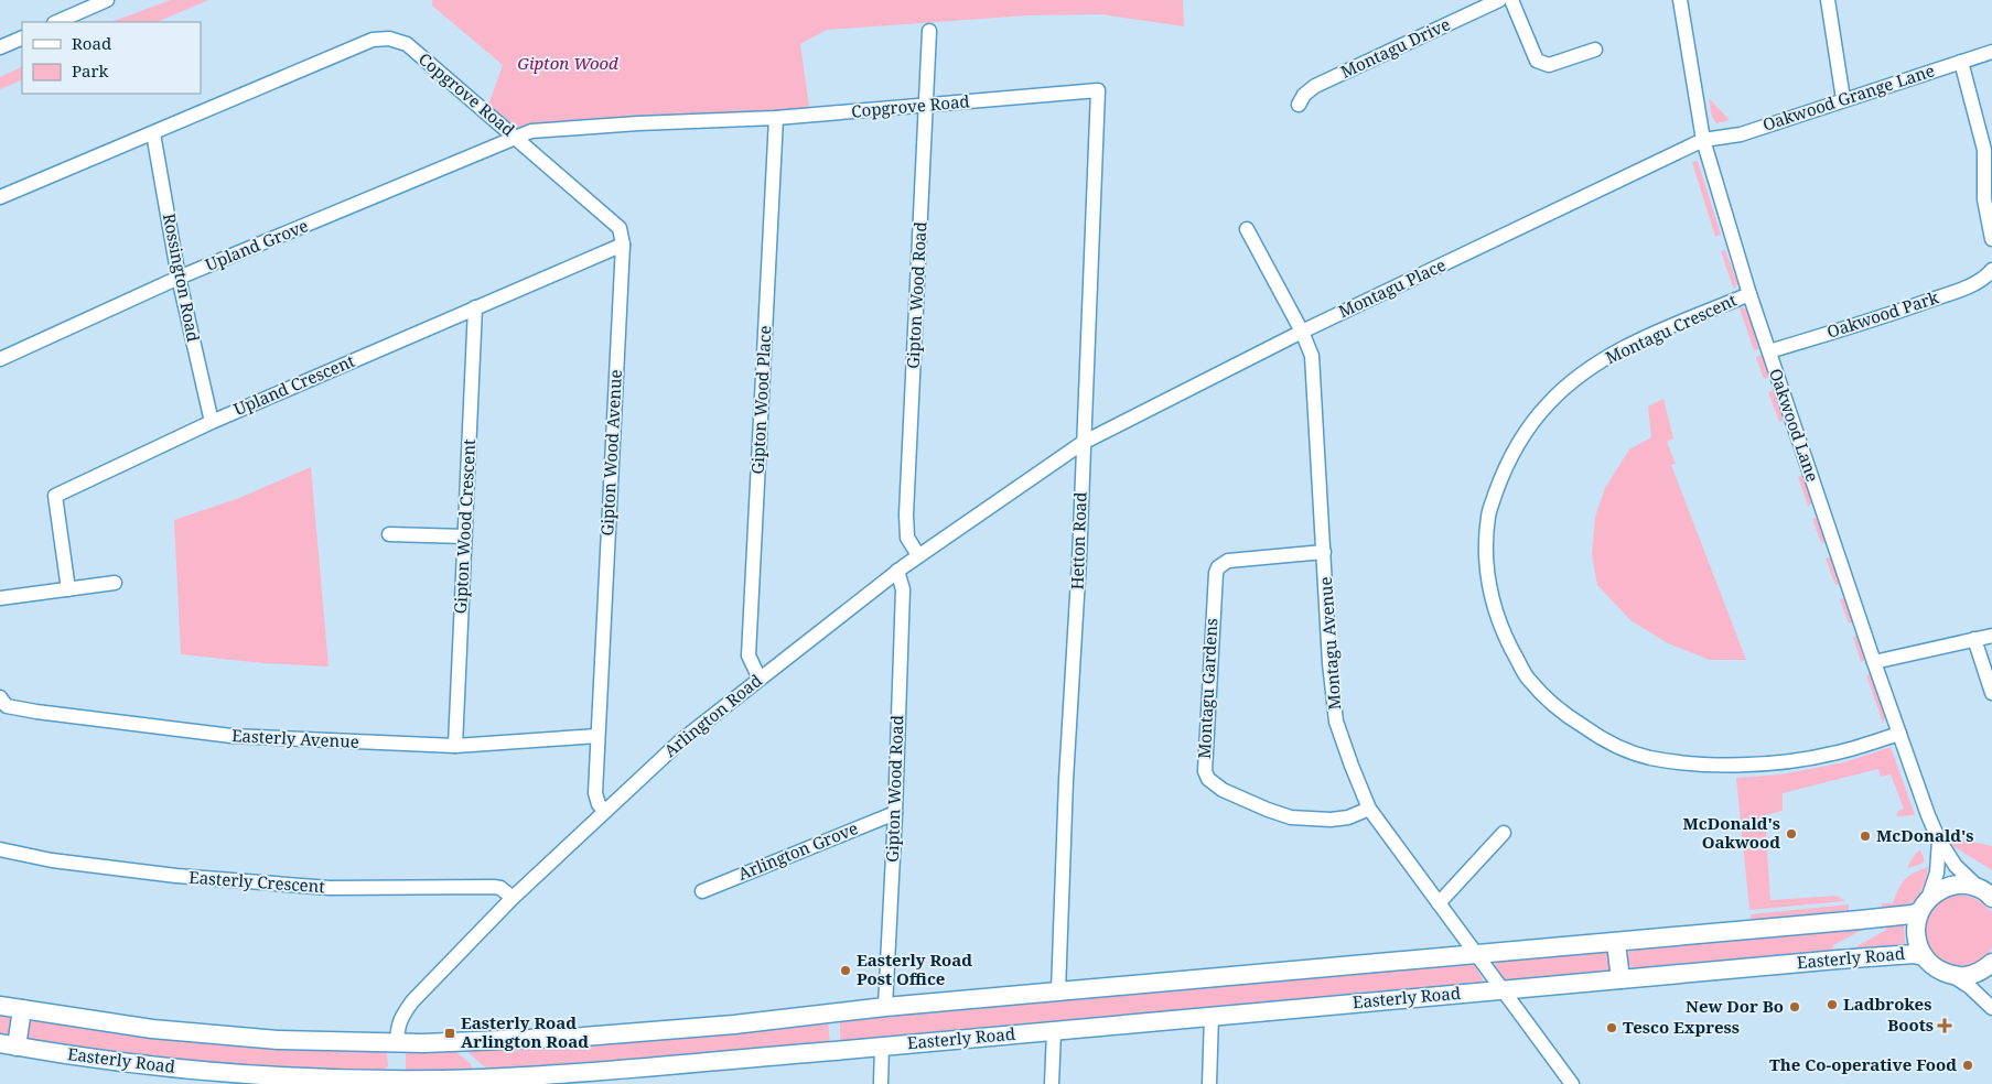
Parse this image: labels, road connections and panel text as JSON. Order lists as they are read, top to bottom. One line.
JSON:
{"streets":{"main road":["Easterly Road"],"street":["Montagu Drive","Copgrove Road","Oakwood Grange Lane","Upland Grove","Rossington Road","Montagu Place","Gipton Wood Road","Oakwood Park","Montagu Crescent","Upland Crescent","Gipton Wood Place","Oakwood Lane","Gipton Wood Avenue","Gipton Wood Crescent","Hetton Road","Montagu Avenue","Montagu Gardens","Arlington Road","Easterly Avenue","Arlington Grove","Easterly Crescent"]},"crossings":[["Copgrove Road","Upland Grove"],["Copgrove Road","Rossington Road"],["Copgrove Road","Gipton Wood Road"],["Copgrove Road","Gipton Wood Place"],["Copgrove Road","Gipton Wood Avenue"],["Copgrove Road","Hetton Road"],["Oakwood Grange Lane","Montagu Place"],["Oakwood Grange Lane","Oakwood Lane"],["Upland Grove","Rossington Road"],["Upland Grove","Gipton Wood Avenue"],["Rossington Road","Upland Crescent"],["Montagu Place","Oakwood Lane"],["Montagu Place","Hetton Road"],["Montagu Place","Montagu Avenue"],["Montagu Place","Arlington Road"],["Gipton Wood Road","Arlington Road"],["Gipton Wood Road","Arlington Grove"],["Oakwood Park","Oakwood Lane"],["Montagu Crescent","Oakwood Lane"],["Upland Crescent","Gipton Wood Avenue"],["Upland Crescent","Gipton Wood Crescent"],["Gipton Wood Place","Arlington Road"],["Gipton Wood Avenue","Arlington Road"],["Gipton Wood Avenue","Easterly Avenue"],["Gipton Wood Crescent","Easterly Avenue"],["Hetton Road","Arlington Road"],["Montagu Avenue","Montagu Gardens"],["Montagu Avenue","Easterly Road"],["Arlington Road","Easterly Crescent"]],"parks":["Gipton Wood"],"places":{"other":["McDonald's Oakwood","McDonald's","Easterly Road Post Office","Ladbrokes","New Dor Bo","Tesco Express","The Co-operative Food"],"health":["Boots"],"transit":["Easterly Road Arlington Road"]},"legend":["Road","Park"]}
